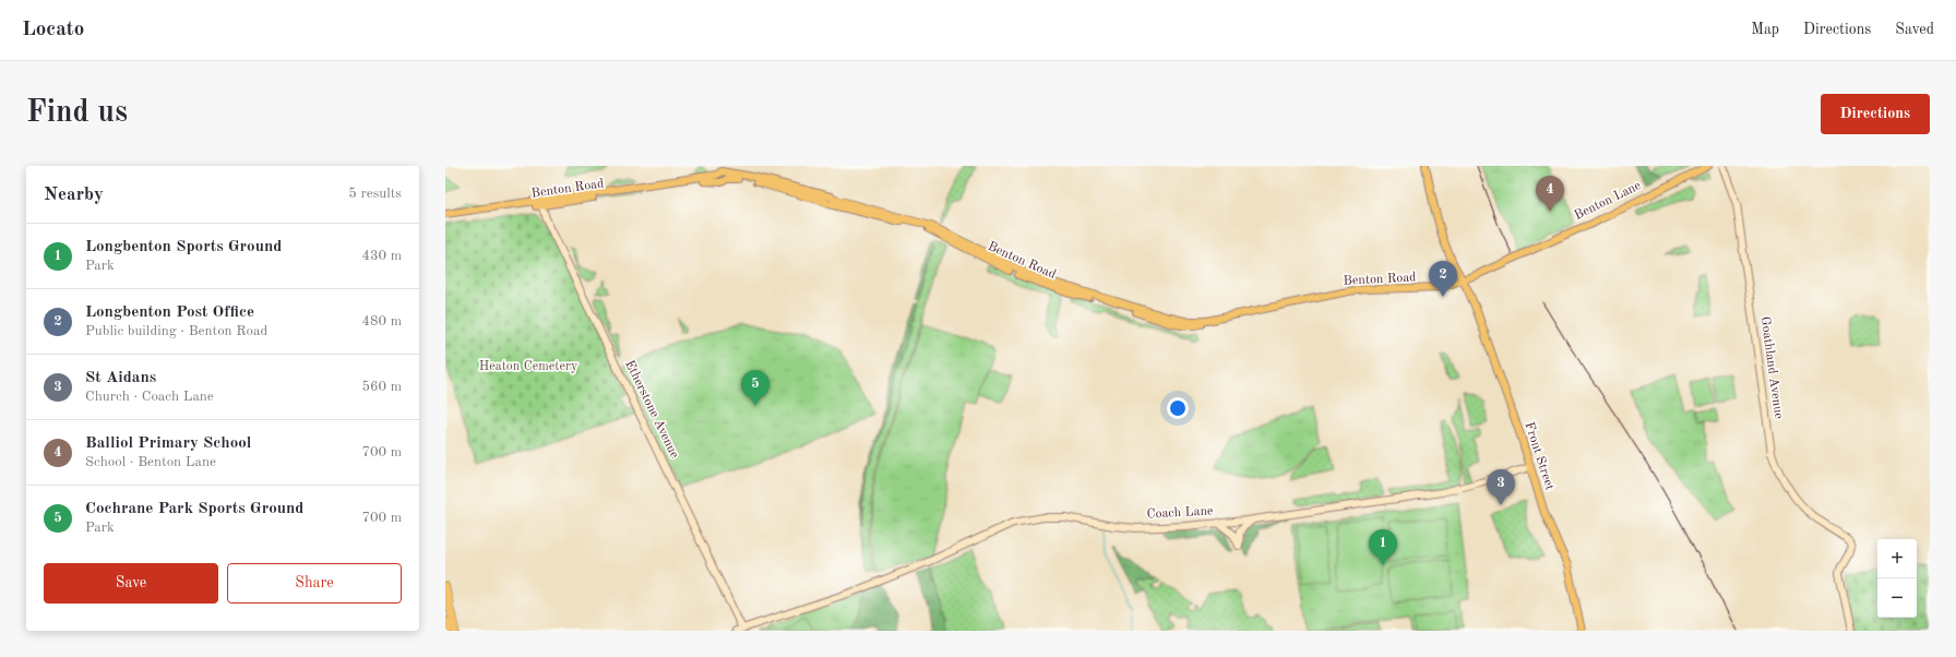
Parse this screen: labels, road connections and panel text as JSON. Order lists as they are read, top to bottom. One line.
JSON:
{"streets":{"main road":["Benton Road","Benton Lane","Front Street"],"street":["Goathland Avenue","Etherstone Avenue","Coach Lane"]},"crossings":[["Benton Road","Benton Lane"],["Benton Road","Etherstone Avenue"],["Benton Lane","Front Street"],["Etherstone Avenue","Coach Lane"],["Front Street","Coach Lane"]],"parks":["Heaton Cemetery"],"page":{"header":"Locato","nav":["Map","Directions","Saved"],"buttons":["Directions",["Save","Share"]],"title":"Find us","heading":["Nearby","5 results"],"pins":["4","2","5","3","1"],"list":[{"mark":"1","name":"Longbenton Sports Ground","note":"Park","value":"430 m"},{"mark":"2","name":"Longbenton Post Office","note":"Public building · Benton Road","value":"480 m"},{"mark":"3","name":"St Aidans","note":"Church · Coach Lane","value":"560 m"},{"mark":"4","name":"Balliol Primary School","note":"School · Benton Lane","value":"700 m"},{"mark":"5","name":"Cochrane Park Sports Ground","note":"Park","value":"700 m"}],"map_buttons":["+","−"]}}
